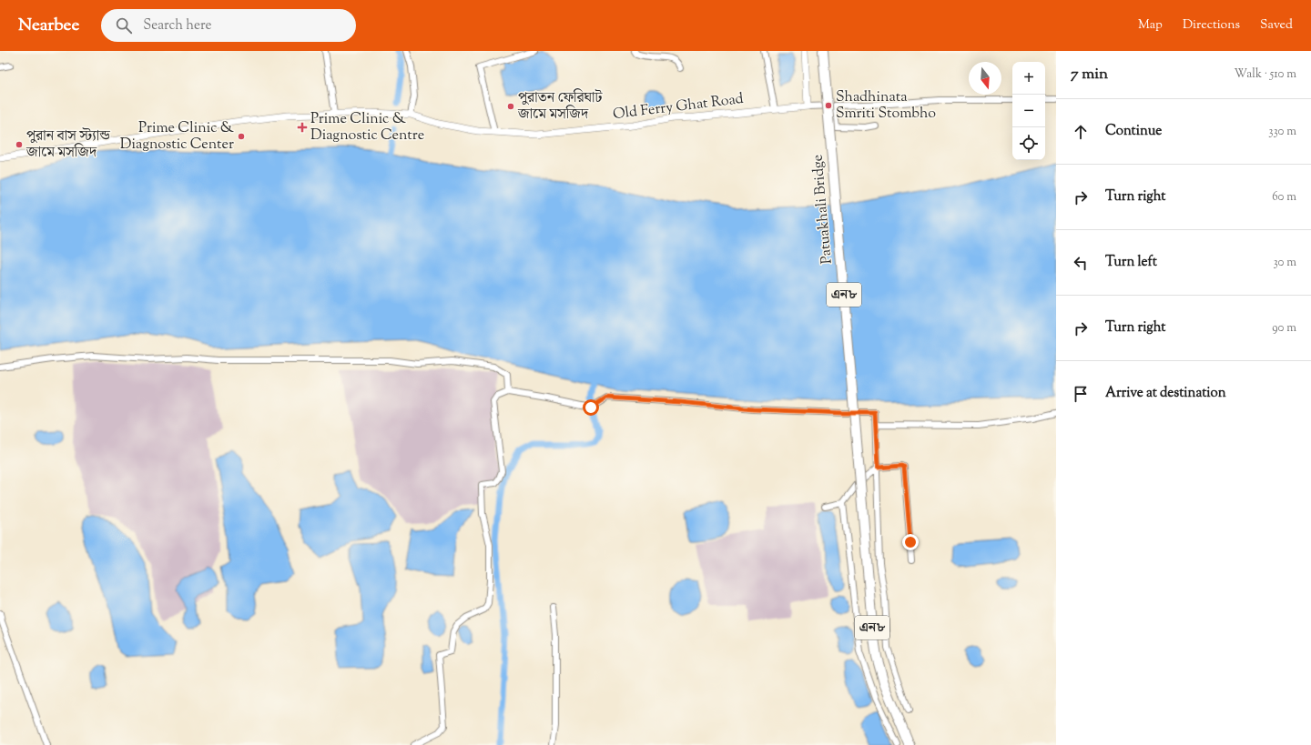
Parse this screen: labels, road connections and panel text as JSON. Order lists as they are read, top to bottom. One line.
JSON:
{"streets":{"highway":["Patuakhali Bridge","এন৮"],"street":["Old Ferry Ghat Road"]},"places":{"other":["Shadhinata Smriti Stombho","পুরাতন ফেরিঘাট জামে মসজিদ","Prime Clinic & Diagnostic Center","পুরান বাস স্ট্যান্ড জামে মসজিদ"],"health":["Prime Clinic & Diagnostic Centre"]},"north":"bottom","page":{"header":"Nearbee","search":"Search here","nav":["Map","Directions","Saved"],"heading":["7 min","Walk · 510 m"],"map_buttons":["+","−"],"list":[["Continue","330 m"],["Turn right","60 m"],["Turn left","30 m"],["Turn right","90 m"],"Arrive at destination"]}}
